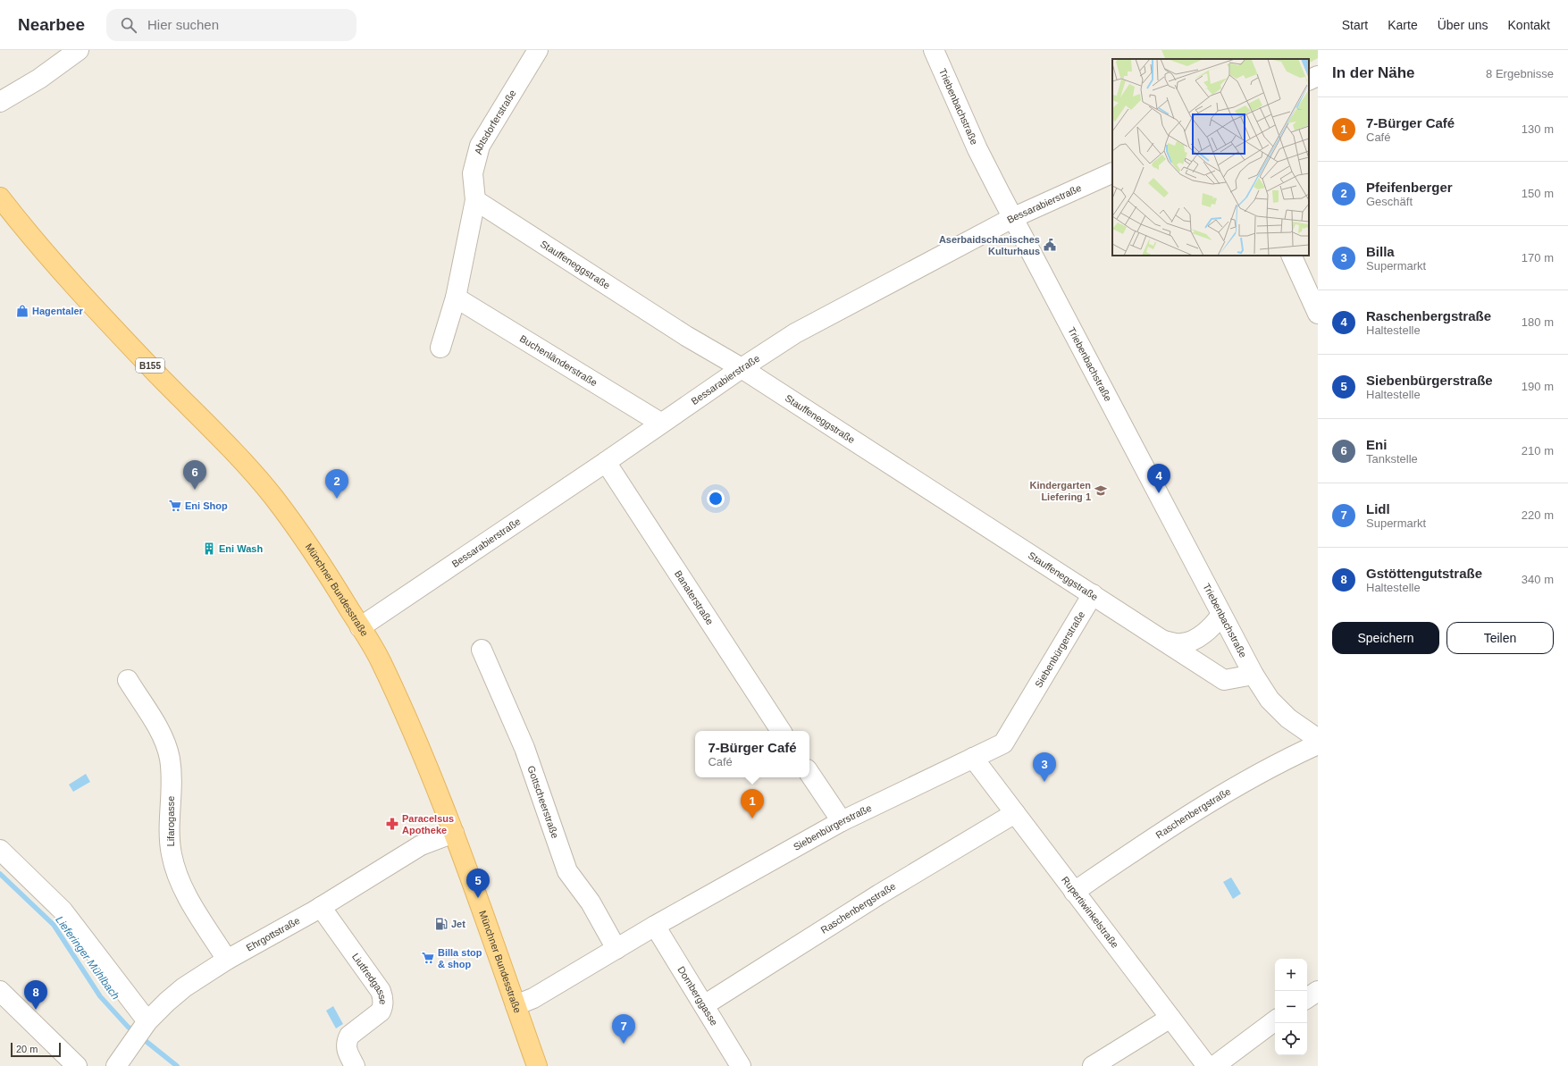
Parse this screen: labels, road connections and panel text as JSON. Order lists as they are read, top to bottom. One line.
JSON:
{"streets":{"main road":["B155","Münchner Bundesstraße"],"street":["Triebenbachstraße","Abtsdorferstraße","Bessarabierstraße","Stauffeneggstraße","Buchenländerstraße","Banaterstraße","Siebenbürgerstraße","Gottscheerstraße","Raschenbergstraße","Lifarogasse","Rupertiwinkelstraße","Ehrgottstraße","Liutfredgasse","Dornberggasse"]},"crossings":[["Triebenbachstraße","Bessarabierstraße"],["Triebenbachstraße","Stauffeneggstraße"],["Abtsdorferstraße","Stauffeneggstraße"],["Bessarabierstraße","Stauffeneggstraße"],["Bessarabierstraße","Buchenländerstraße"],["Bessarabierstraße","Münchner Bundesstraße"],["Bessarabierstraße","Banaterstraße"],["Stauffeneggstraße","Siebenbürgerstraße"],["Münchner Bundesstraße","Siebenbürgerstraße"],["Münchner Bundesstraße","Ehrgottstraße"],["Siebenbürgerstraße","Gottscheerstraße"],["Siebenbürgerstraße","Rupertiwinkelstraße"],["Siebenbürgerstraße","Dornberggasse"],["Raschenbergstraße","Rupertiwinkelstraße"],["Raschenbergstraße","Dornberggasse"],["Lifarogasse","Ehrgottstraße"],["Ehrgottstraße","Liutfredgasse"]],"water":["Lieferinger Mühlbach"],"places":{"public building":["Aserbaidschanisches Kulturhaus"],"shop":["Hagentaler"],"school or university":["Kindergarten Liefering 1"],"supermarket":["Eni Shop","Billa stop & shop"],"building":["Eni Wash"],"pharmacy":["Paracelsus Apotheke"],"fuel station":["Jet"]},"scale_bar":"20 m","page":{"header":"Nearbee","search":"Hier suchen","nav":["Start","Karte","Über uns","Kontakt"],"heading":["In der Nähe","8 Ergebnisse"],"list":[{"mark":"1","name":"7-Bürger Café","note":"Café","value":"130 m"},{"mark":"2","name":"Pfeifenberger","note":"Geschäft","value":"150 m"},{"mark":"3","name":"Billa","note":"Supermarkt","value":"170 m"},{"mark":"4","name":"Raschenbergstraße","note":"Haltestelle","value":"180 m"},{"mark":"5","name":"Siebenbürgerstraße","note":"Haltestelle","value":"190 m"},{"mark":"6","name":"Eni","note":"Tankstelle","value":"210 m"},{"mark":"7","name":"Lidl","note":"Supermarkt","value":"220 m"},{"mark":"8","name":"Gstöttengutstraße","note":"Haltestelle","value":"340 m"}],"pins":["6","4","2","3","1","5","8","7"],"buttons":["Speichern","Teilen"],"popup":["7-Bürger Café","Café"],"map_buttons":["+","−"],"scale":"20 m"}}
